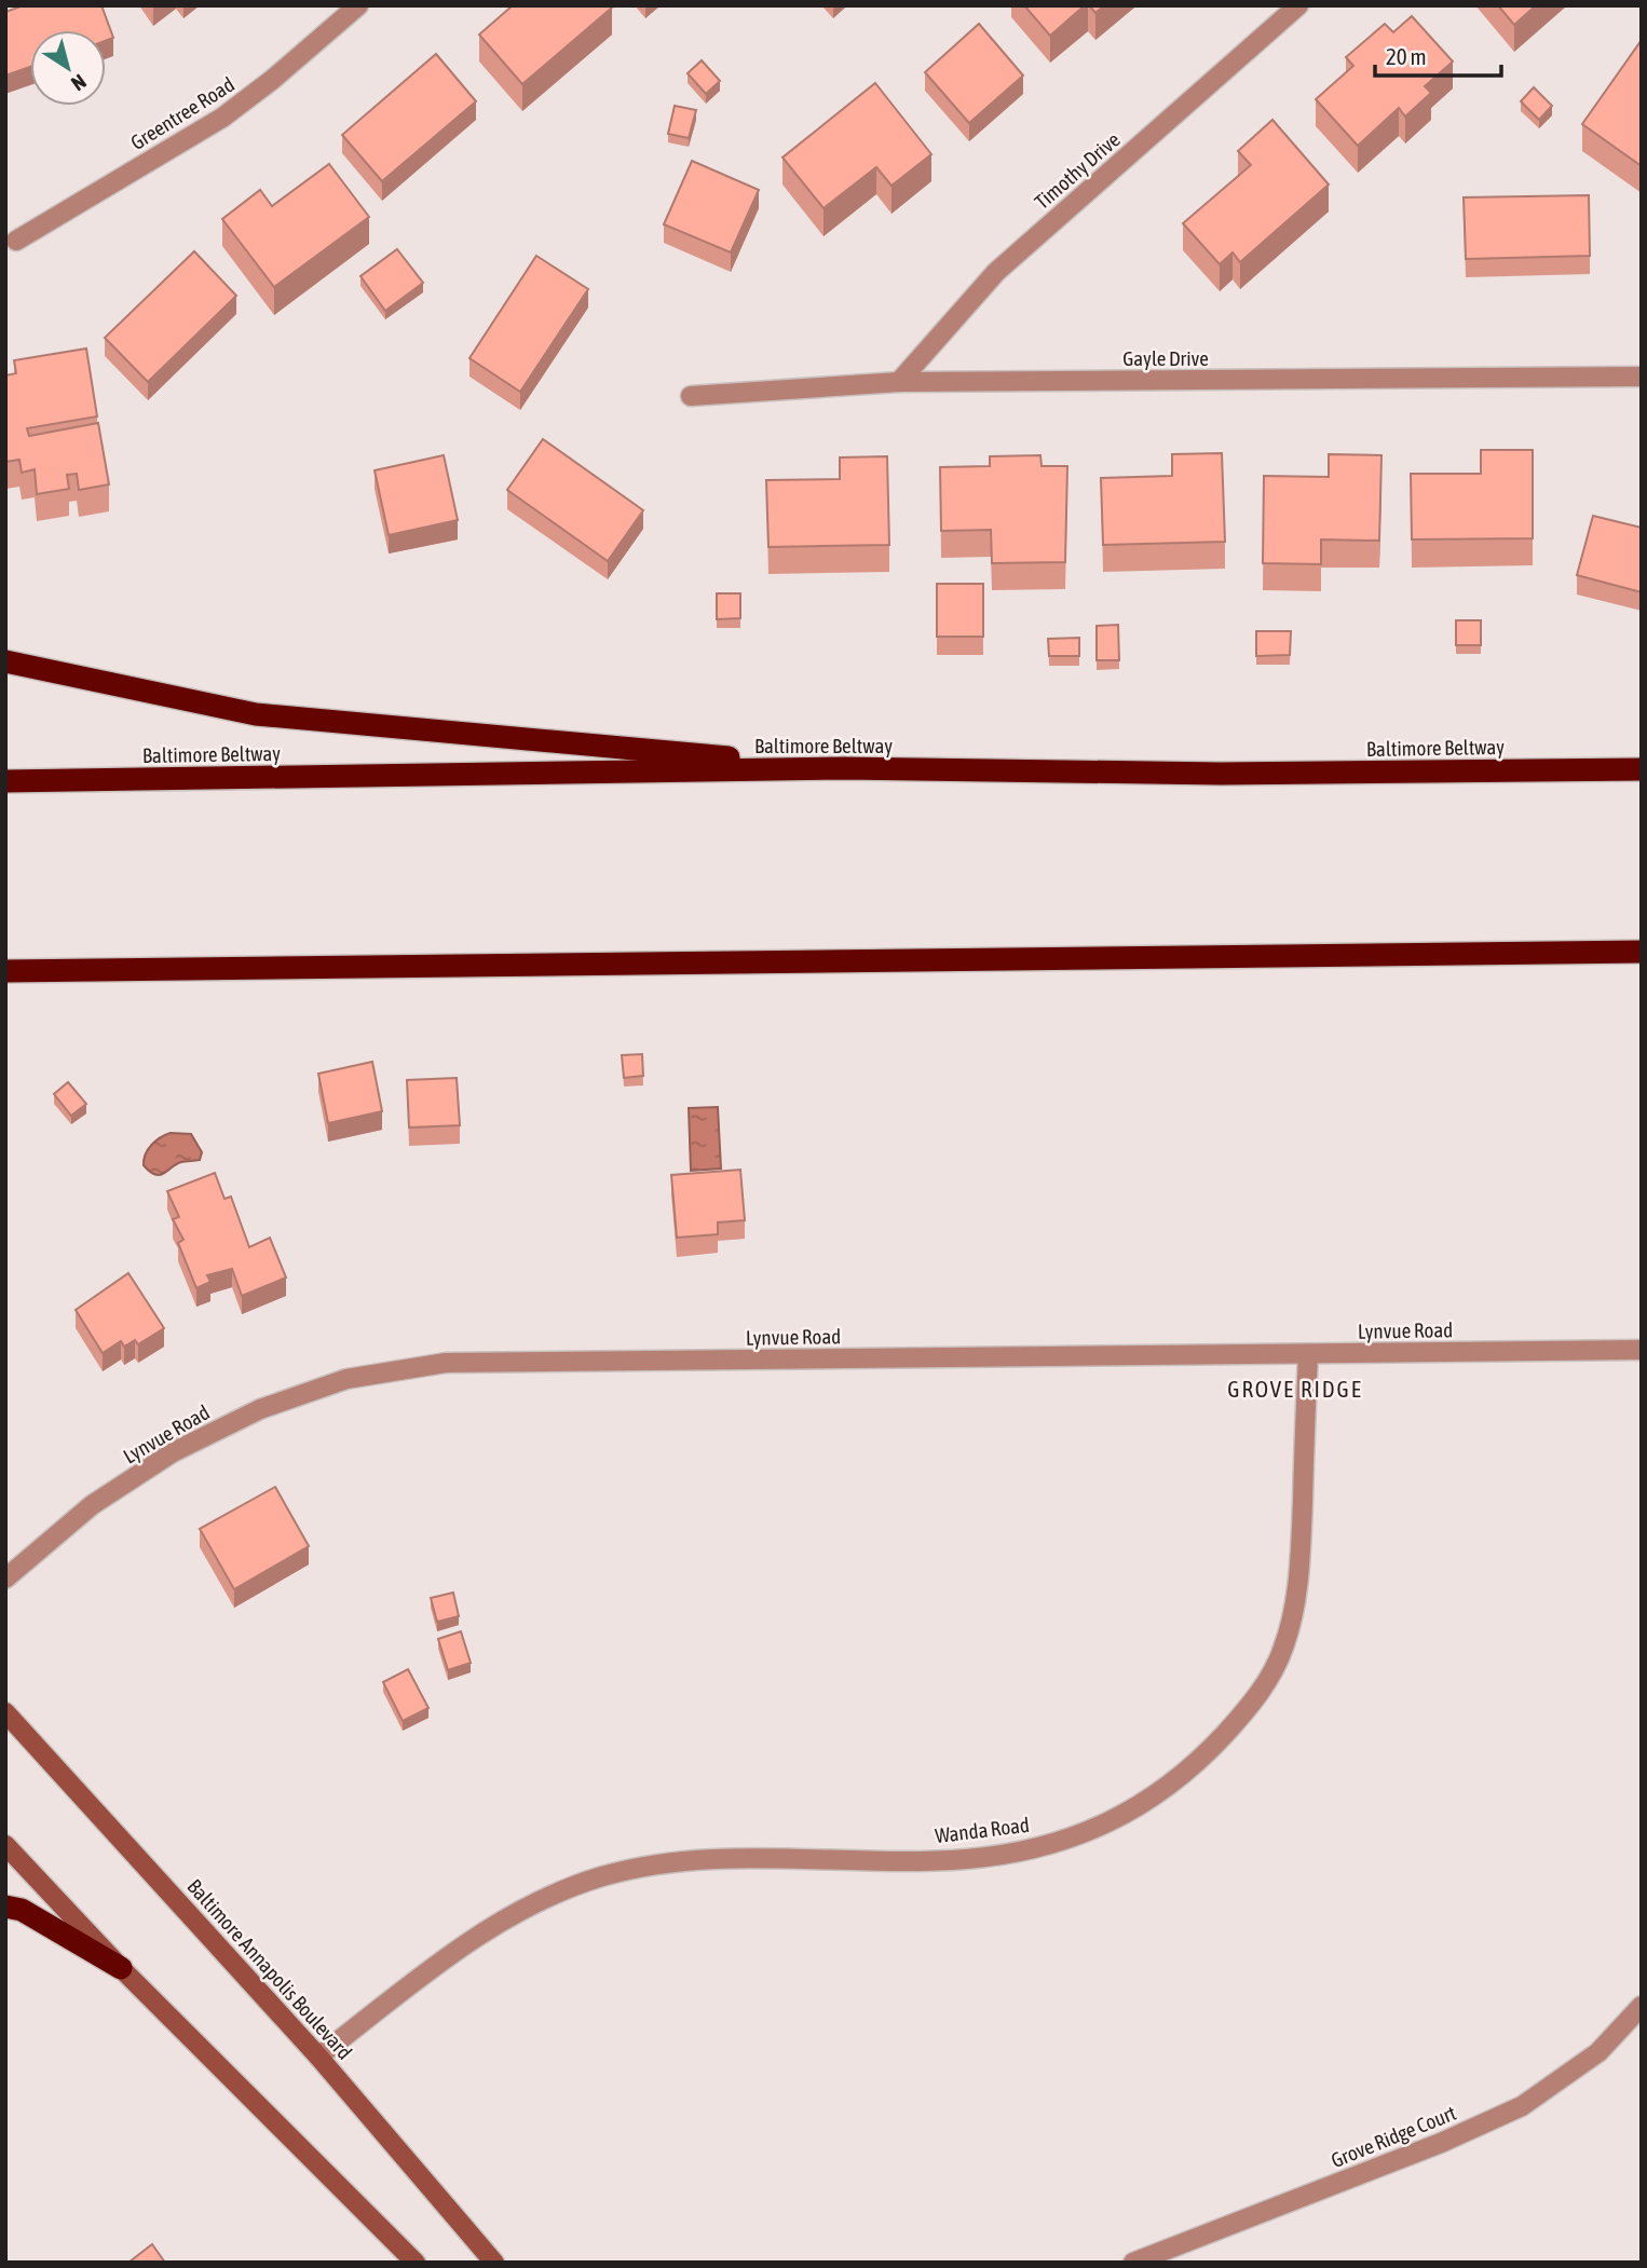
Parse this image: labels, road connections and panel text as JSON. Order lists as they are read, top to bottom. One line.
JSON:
{"streets":{"highway":["Baltimore Beltway"],"main road":["Baltimore Annapolis Boulevard"],"street":["Greentree Road","Timothy Drive","Gayle Drive","Lynvue Road","Wanda Road","Grove Ridge Court"]},"crossings":[["Timothy Drive","Gayle Drive"],["Lynvue Road","Wanda Road"],["Wanda Road","Baltimore Annapolis Boulevard"]],"districts":["GROVE RIDGE"],"scale_bar":"20 m","north":"bottom right"}
